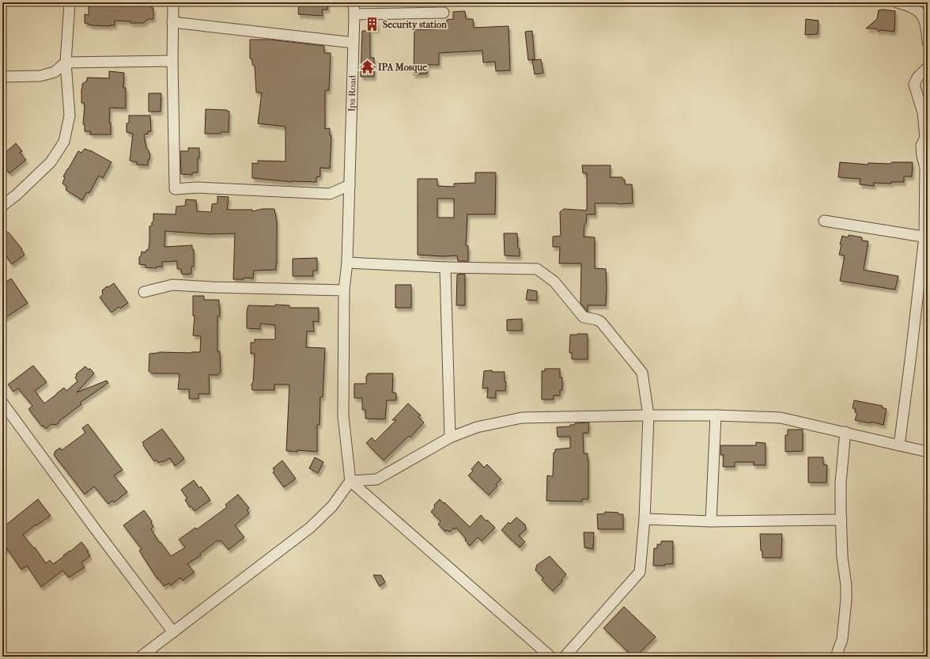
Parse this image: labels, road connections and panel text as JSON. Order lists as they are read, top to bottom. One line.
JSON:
{"streets":{"street":["Ipa Road"]},"places":{"building":["Security station"],"temple":["IPA Mosque"]}}
